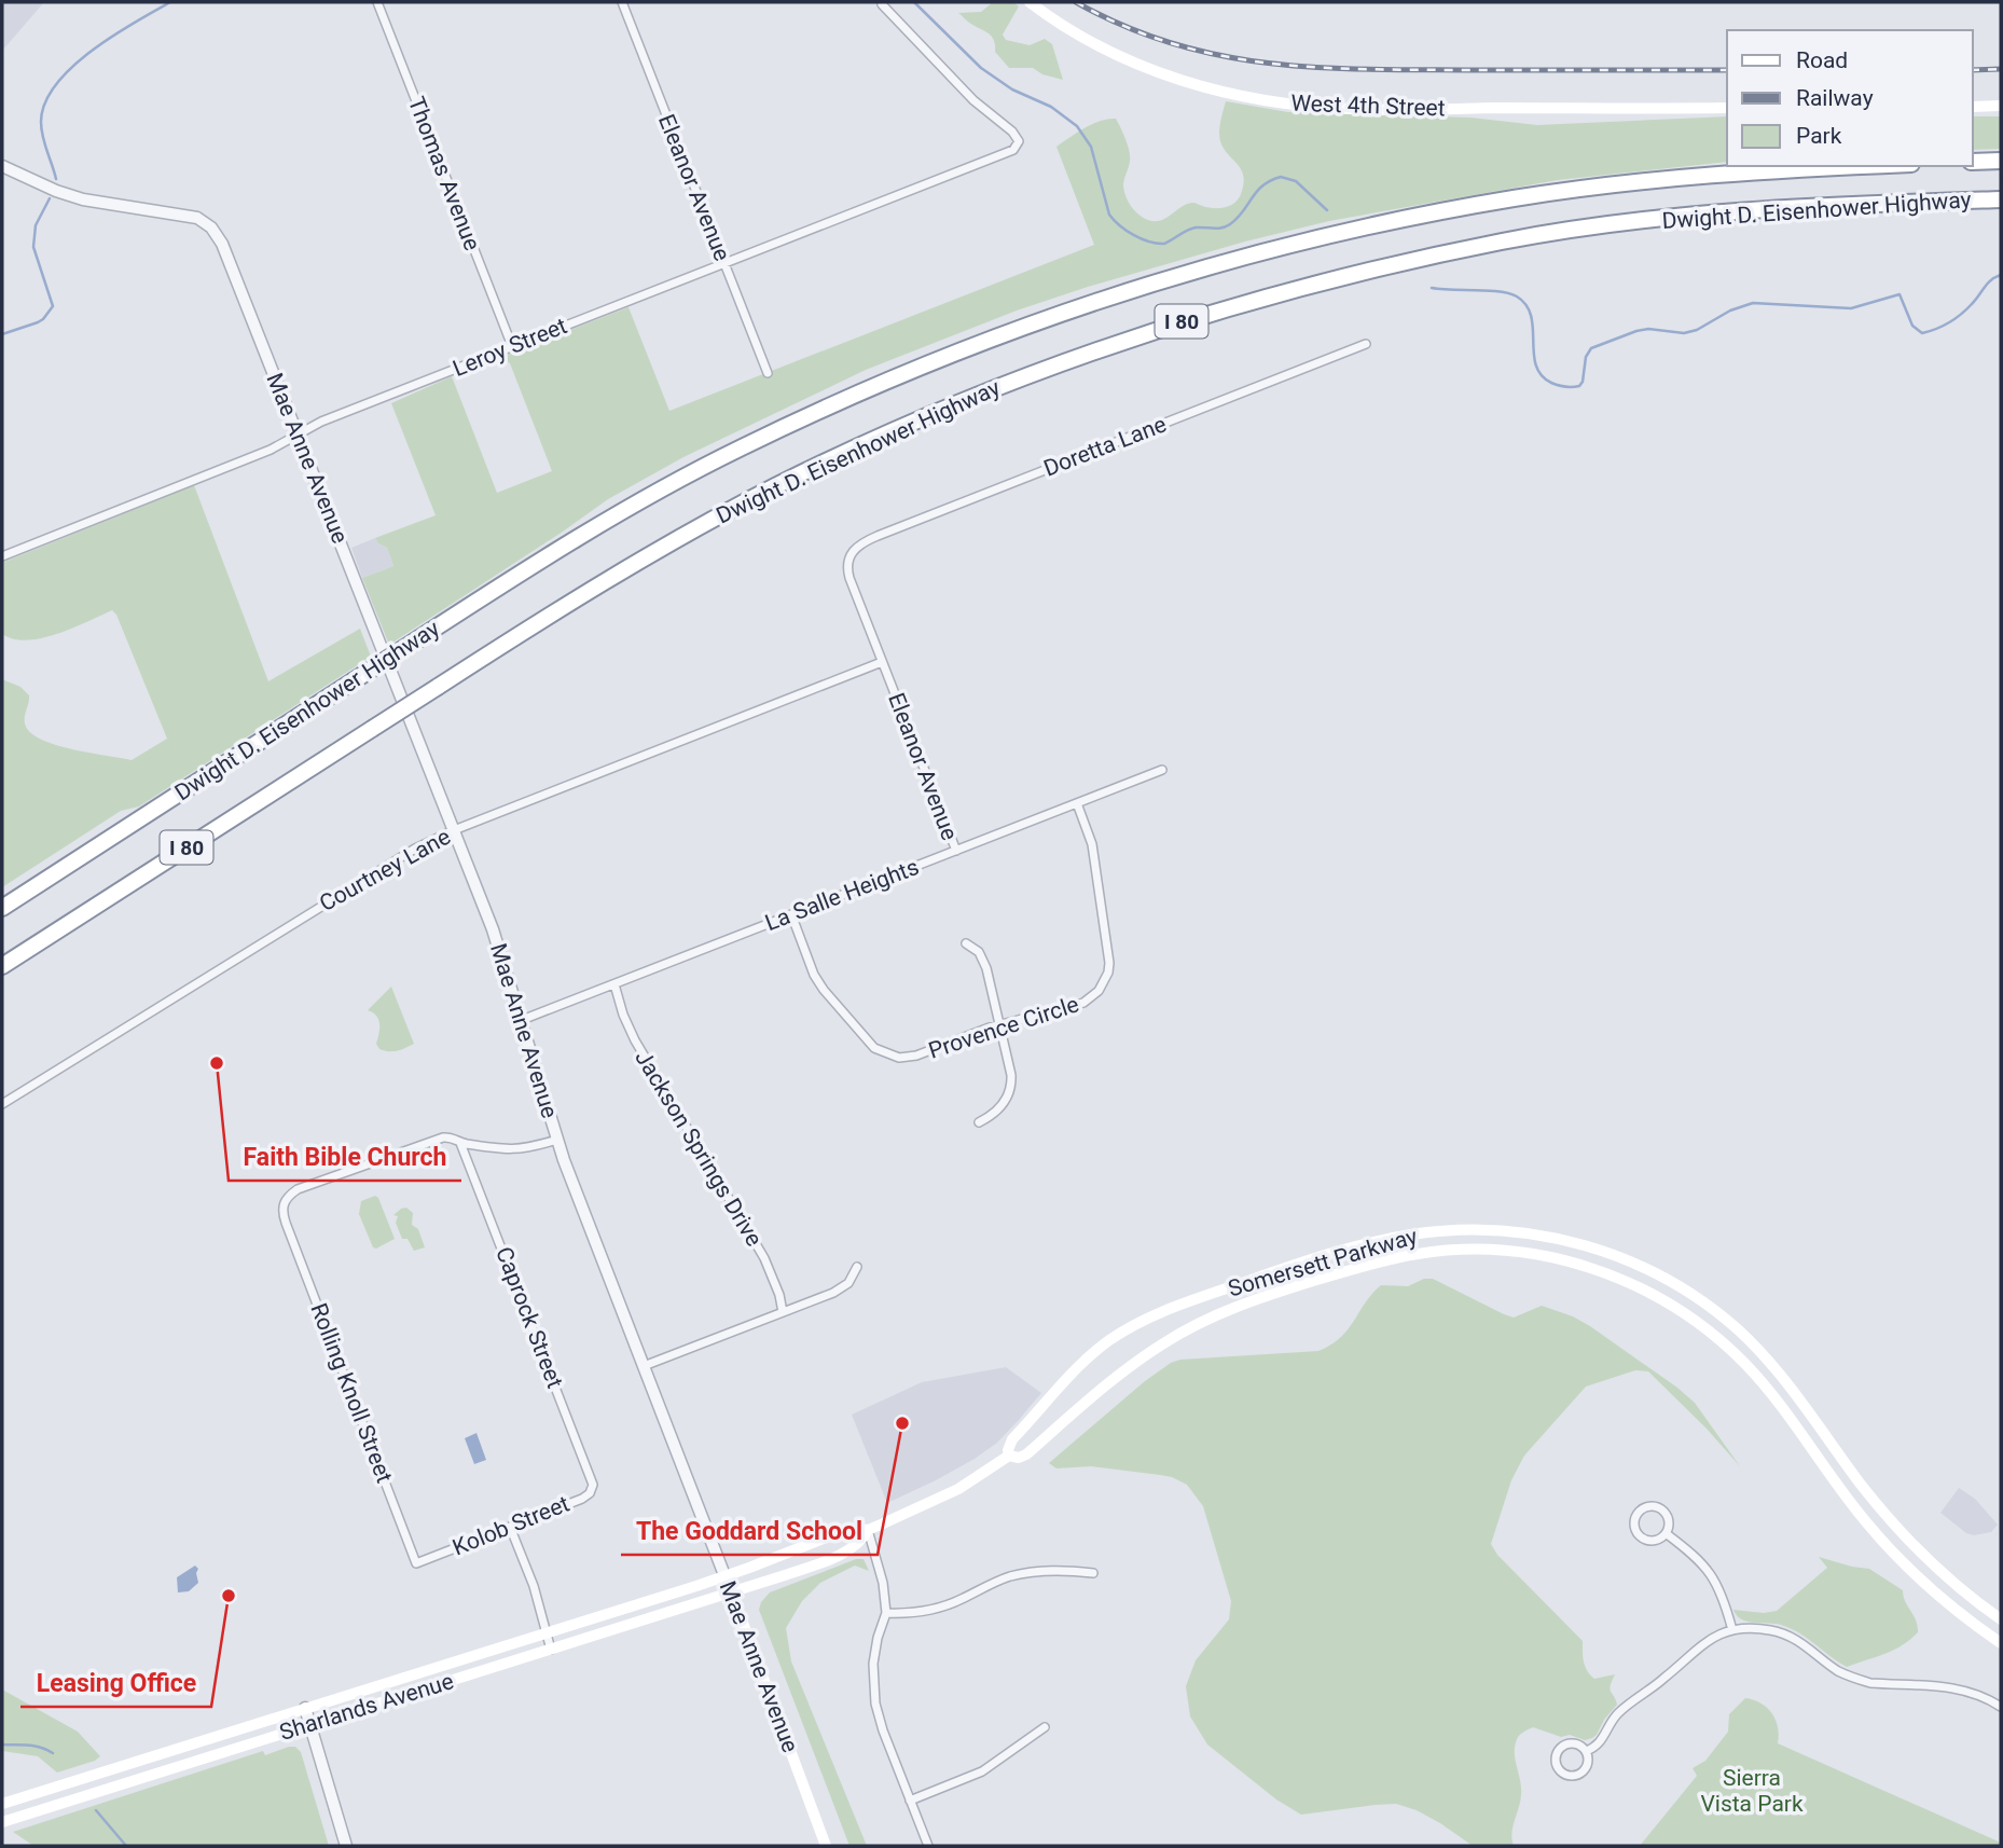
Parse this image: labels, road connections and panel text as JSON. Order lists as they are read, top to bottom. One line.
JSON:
{"streets":{"highway":["Dwight D. Eisenhower Highway","I 80"],"main road":["West 4th Street","Mae Anne Avenue","Somersett Parkway","Sharlands Avenue"],"street":["Thomas Avenue","Eleanor Avenue","Leroy Street","Doretta Lane","Courtney Lane","La Salle Heights","Provence Circle","Jackson Springs Drive","Caprock Street","Rolling Knoll Street","Kolob Street"]},"crossings":[["Thomas Avenue","Leroy Street"],["Eleanor Avenue","Leroy Street"],["Eleanor Avenue","Doretta Lane"],["Eleanor Avenue","Courtney Lane"],["Eleanor Avenue","La Salle Heights"],["Leroy Street","Mae Anne Avenue"],["Mae Anne Avenue","Courtney Lane"],["Mae Anne Avenue","La Salle Heights"],["Mae Anne Avenue","Somersett Parkway"],["Mae Anne Avenue","Sharlands Avenue"],["La Salle Heights","Provence Circle"],["La Salle Heights","Jackson Springs Drive"],["Somersett Parkway","Sharlands Avenue"],["Caprock Street","Rolling Knoll Street"],["Caprock Street","Kolob Street"],["Rolling Knoll Street","Kolob Street"]],"parks":["Sierra Vista Park"],"places":["Faith Bible Church","The Goddard School","Leasing Office"],"legend":["Road","Railway","Park"]}
